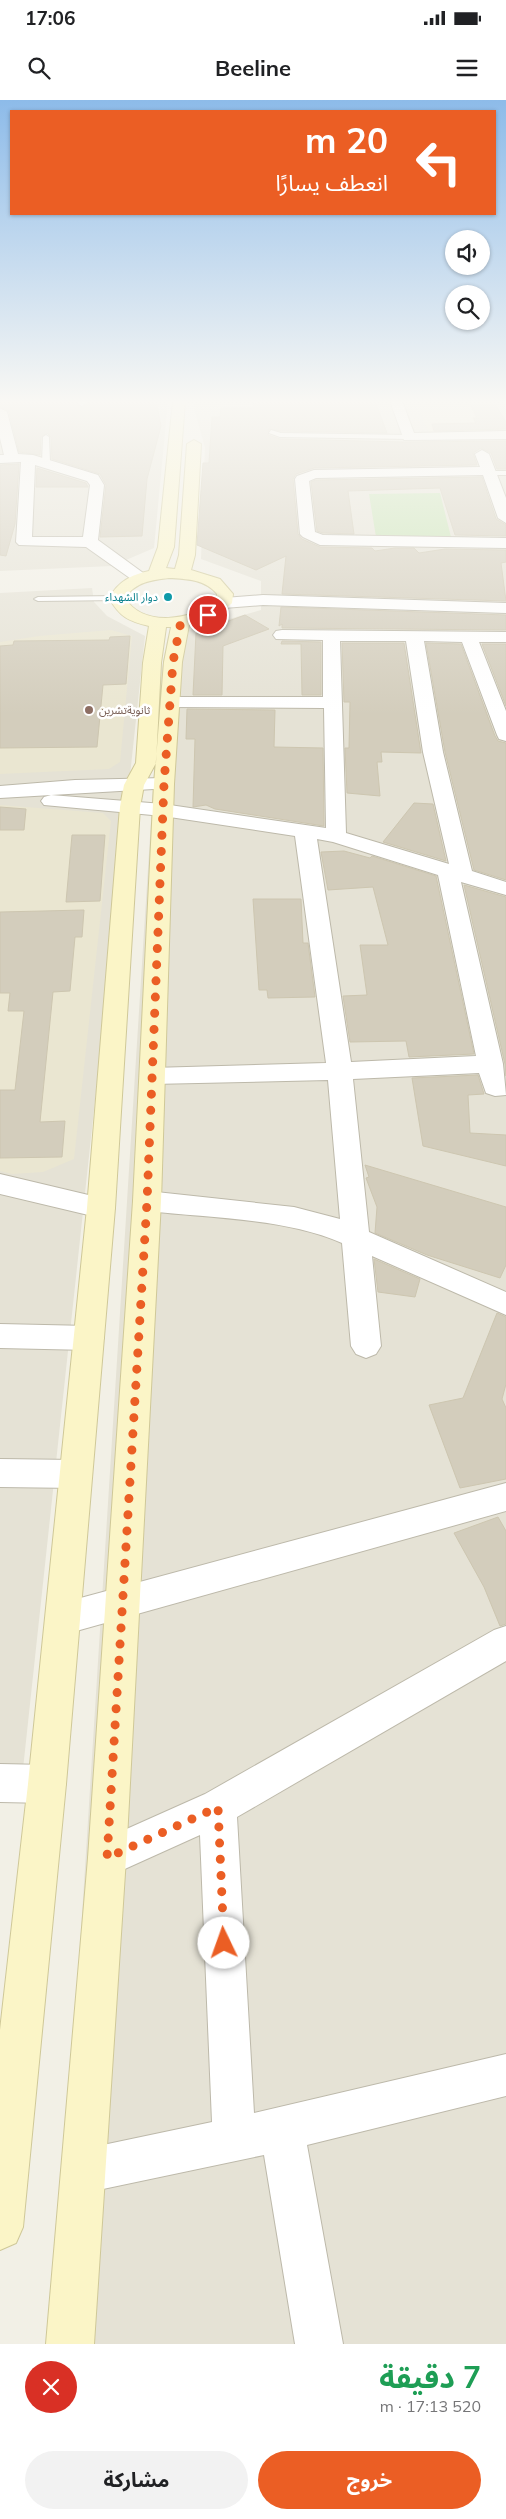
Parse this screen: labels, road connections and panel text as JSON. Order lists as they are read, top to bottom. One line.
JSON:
{"places":["دوار الشهداء","ثانويةتشرين"],"page":{"status":"17:06","header":"Beeline","turn":["20 m","انعطف يسارًا"],"heading":["7 دقيقة","520 m · 17:13"],"buttons":["خروج","مشاركة"]}}
